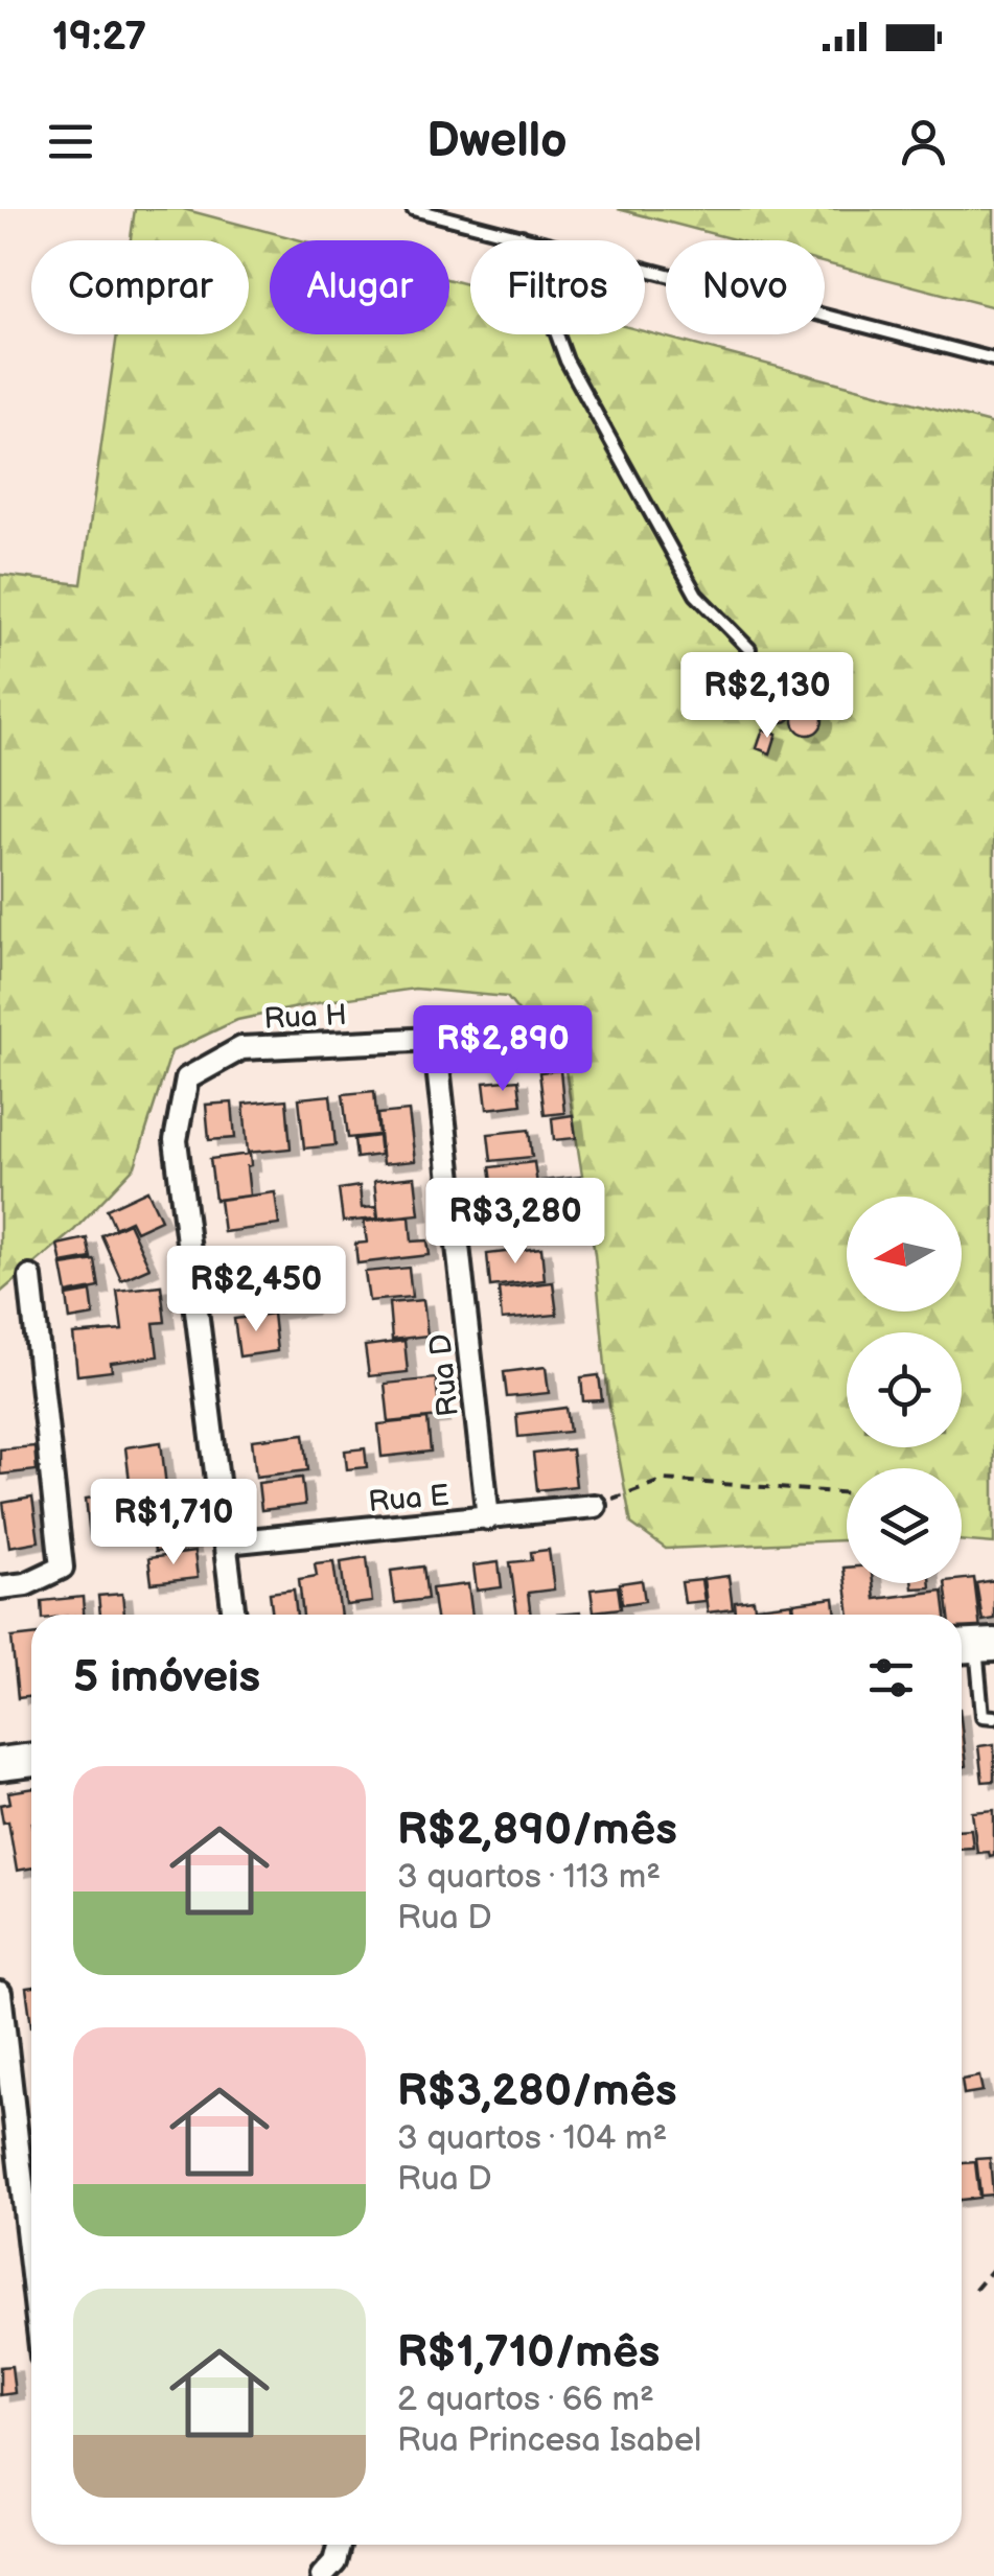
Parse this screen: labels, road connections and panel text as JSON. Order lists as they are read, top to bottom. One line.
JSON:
{"streets":{"street":["Rua H","Rua D","Rua E"]},"crossings":[["Rua H","Rua D"],["Rua H","Rua E"],["Rua D","Rua E"]],"north":"left","page":{"status":"19:27","header":"Dwello","chip":["Comprar","Alugar","Filtros","Novo"],"price":["R$2,130","R$2,890","R$3,280","R$2,450","R$1,710"],"heading":"5 imóveis","list":[{"name":"R$2,890/mês","note":"3 quartos · 113 m² · Rua D"},{"name":"R$3,280/mês","note":"3 quartos · 104 m² · Rua D"},{"name":"R$1,710/mês","note":"2 quartos · 66 m² · Rua Princesa Isabel"}]}}
